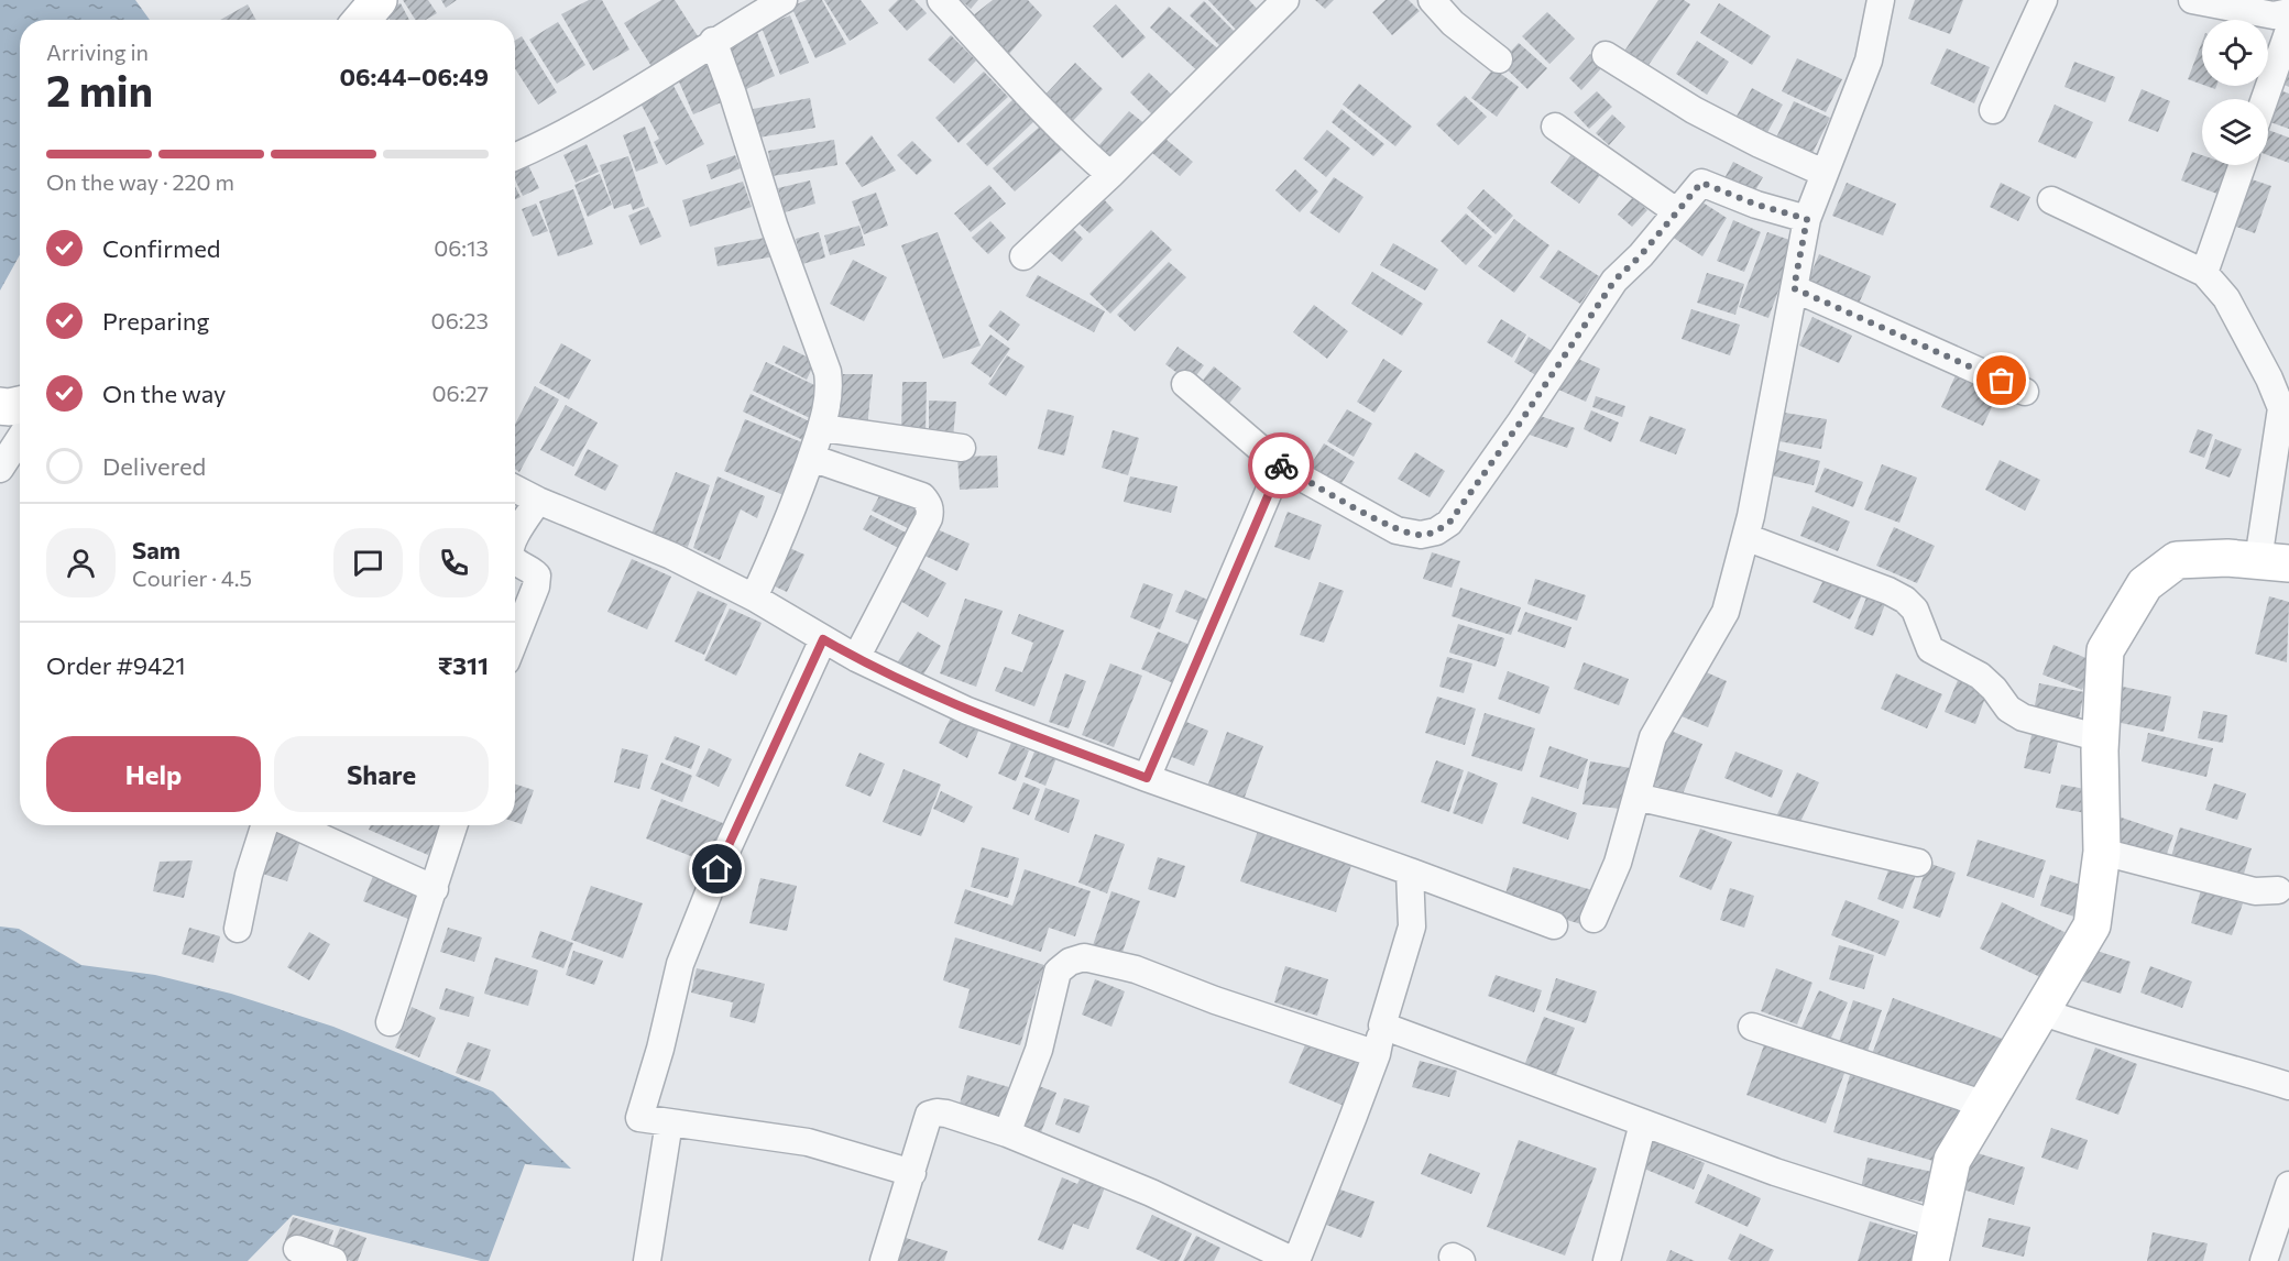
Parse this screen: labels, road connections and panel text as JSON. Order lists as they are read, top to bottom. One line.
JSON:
{"page":{"heading":["2 min","Arriving in","06:44–06:49"],"panel":["Sam","Courier · 4.5","Order #9421","₹311"],"bar":"On the way · 220 m","list":[["Confirmed","06:13"],["Preparing","06:23"],["On the way","06:27"],"Delivered"],"buttons":["Help","Share"]}}
